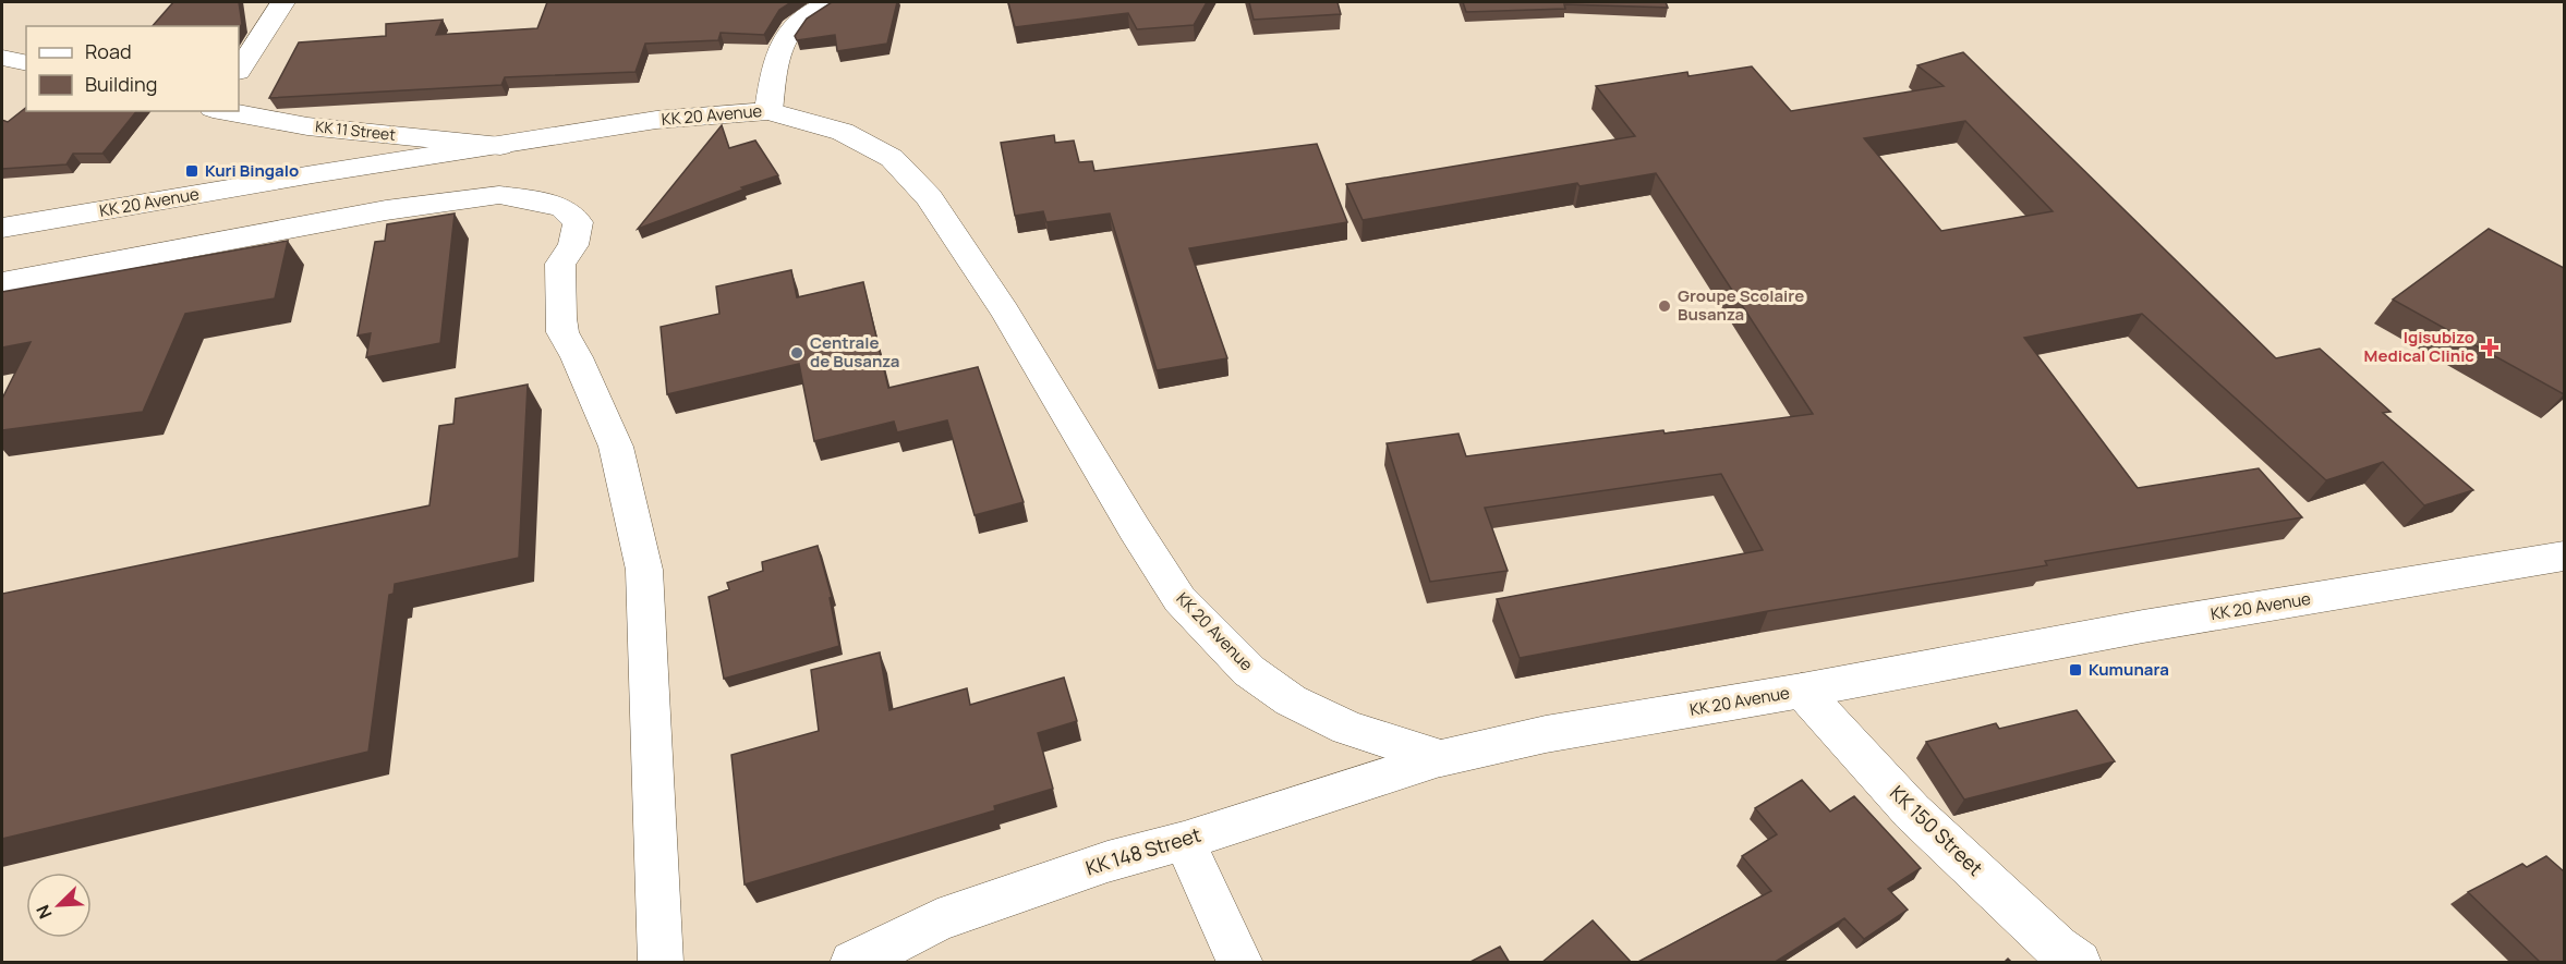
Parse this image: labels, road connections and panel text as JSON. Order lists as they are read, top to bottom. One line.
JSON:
{"streets":{"street":["KK 20 Avenue","KK 11 Street","KK 150 Street","KK 148 Street"]},"crossings":[["KK 20 Avenue","KK 11 Street"],["KK 20 Avenue","KK 150 Street"],["KK 20 Avenue","KK 148 Street"]],"places":{"transit":["Kuri Bingalo","Kumunara"],"other":["Groupe Scolaire Busanza","Centrale de Busanza"],"health":["Igisubizo Medical Clinic"]},"legend":["Road","Building"],"north":"bottom left"}
